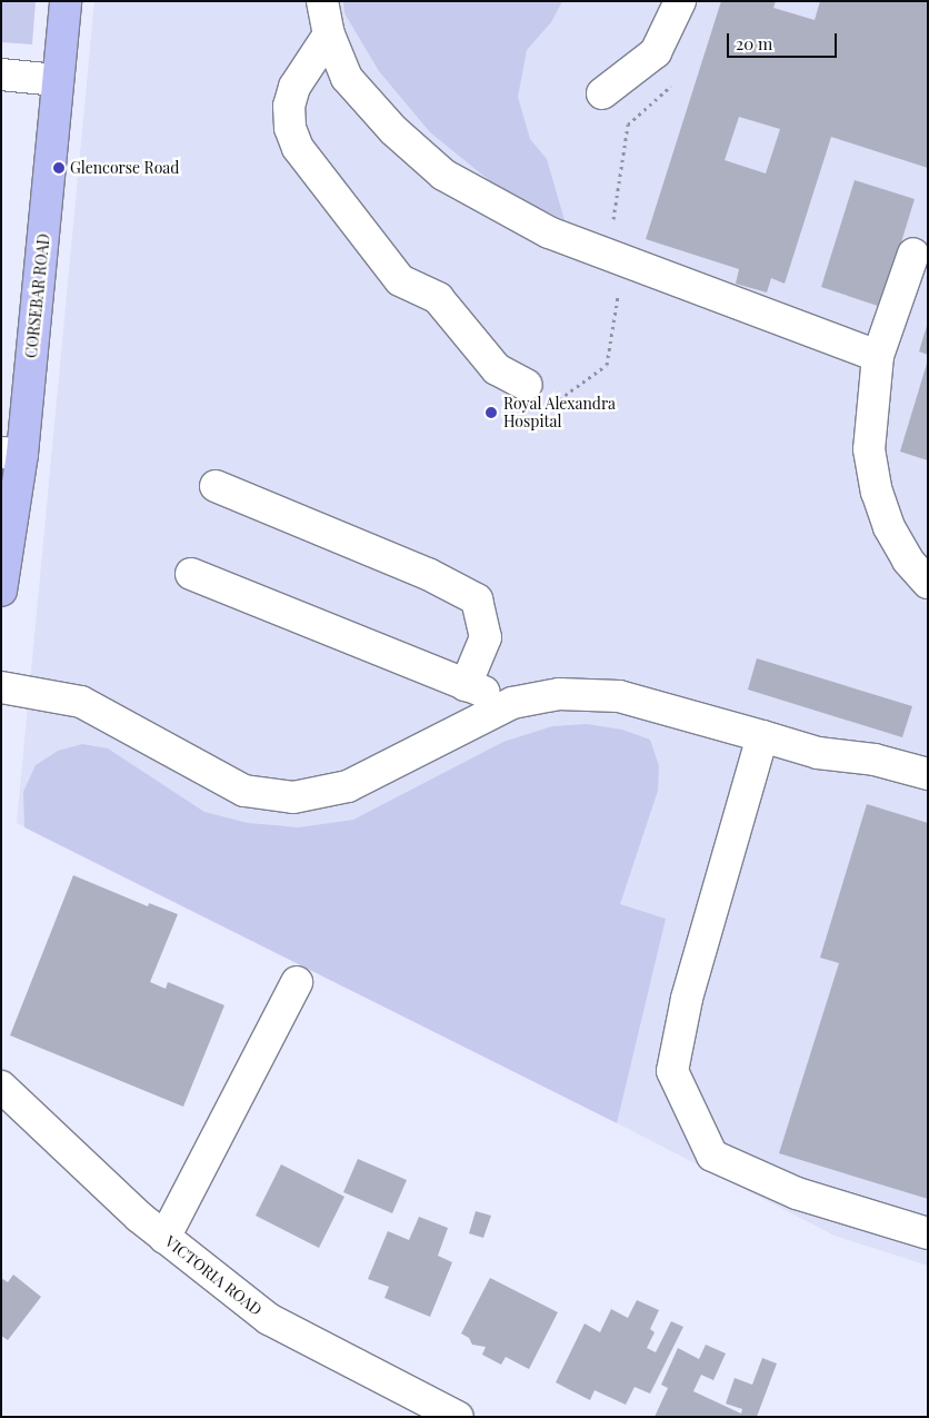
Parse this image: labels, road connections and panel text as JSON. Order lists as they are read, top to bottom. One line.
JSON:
{"streets":{"main road":["CORSEBAR ROAD"],"street":["VICTORIA ROAD"]},"places":["Glencorse Road","Royal Alexandra Hospital"],"scale_bar":"20 m"}
